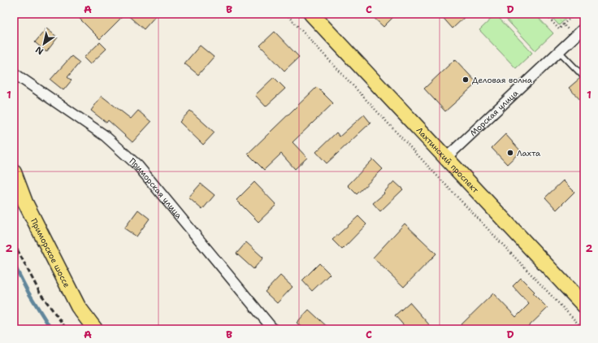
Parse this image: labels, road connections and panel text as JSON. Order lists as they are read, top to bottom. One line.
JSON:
{"streets":{"main road":["Лахтинский проспект","Приморское шоссе"],"street":["Морская улица","Приморская улица"]},"crossings":[["Морская улица","Лахтинский проспект"]],"places":["Деловая волна","Лахта"],"north":"bottom left","grid":{"columns":["A","B","C","D"],"rows":["1","2"]}}
